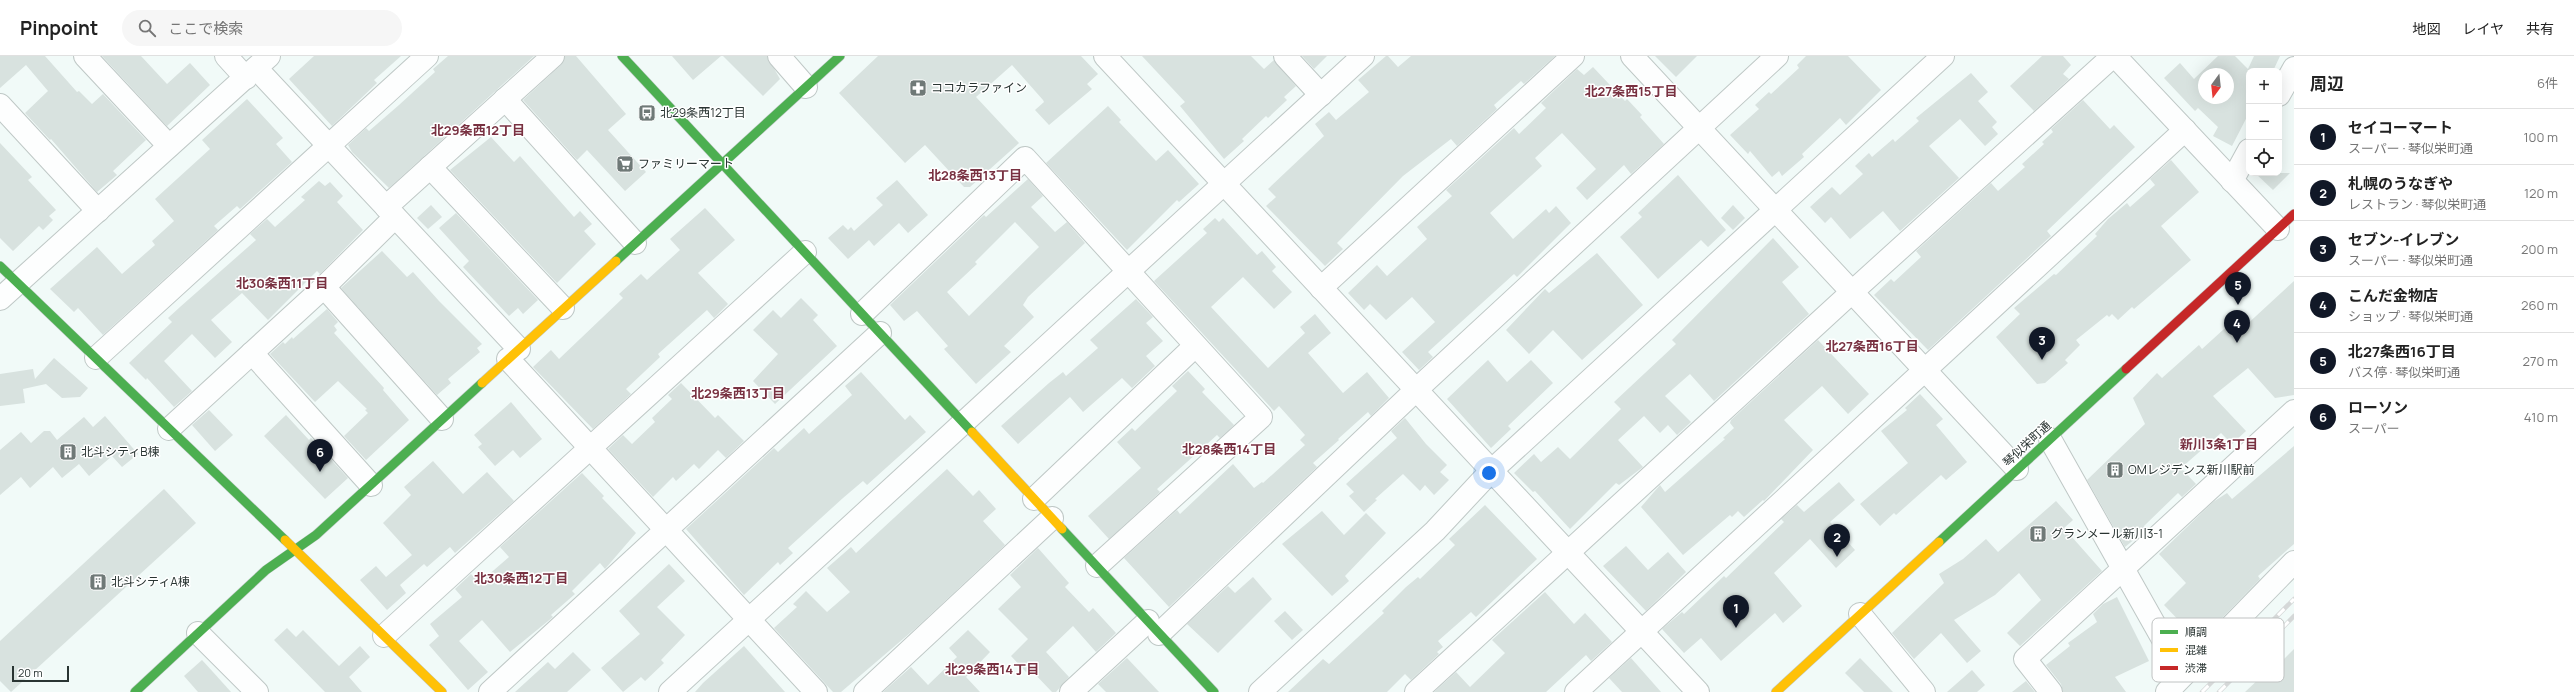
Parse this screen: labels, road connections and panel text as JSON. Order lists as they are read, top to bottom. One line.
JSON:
{"streets":{"street":["琴似栄町通"]},"districts":["北27条西15丁目","北29条西12丁目","北28条西13丁目","北30条西11丁目","北27条西16丁目","北29条西13丁目","新川3条1丁目","北28条西14丁目","北30条西12丁目","北29条西14丁目"],"places":{"pharmacy":["ココカラファイン"],"bus stop":["北29条西12丁目"],"supermarket":["ファミリーマート"],"building":["北斗シティB棟","OMレジデンス新川駅前","グランメール新川3-1","北斗シティA棟"]},"legend":["順調","混雑","渋滞"],"scale_bar":"20 m","north":"bottom","page":{"header":"Pinpoint","search":"ここで検索","nav":["地図","レイヤ","共有"],"heading":["周辺","6件"],"map_buttons":["+","−"],"list":[{"mark":"1","name":"セイコーマート","note":"スーパー · 琴似栄町通","value":"100 m"},{"mark":"2","name":"札幌のうなぎや","note":"レストラン · 琴似栄町通","value":"120 m"},{"mark":"3","name":"セブン-イレブン","note":"スーパー · 琴似栄町通","value":"200 m"},{"mark":"4","name":"こんだ金物店","note":"ショップ · 琴似栄町通","value":"260 m"},{"mark":"5","name":"北27条西16丁目","note":"バス停 · 琴似栄町通","value":"270 m"},{"mark":"6","name":"ローソン","note":"スーパー","value":"410 m"}],"pins":["5","4","3","6","2","1"],"scale":"20 m"}}
